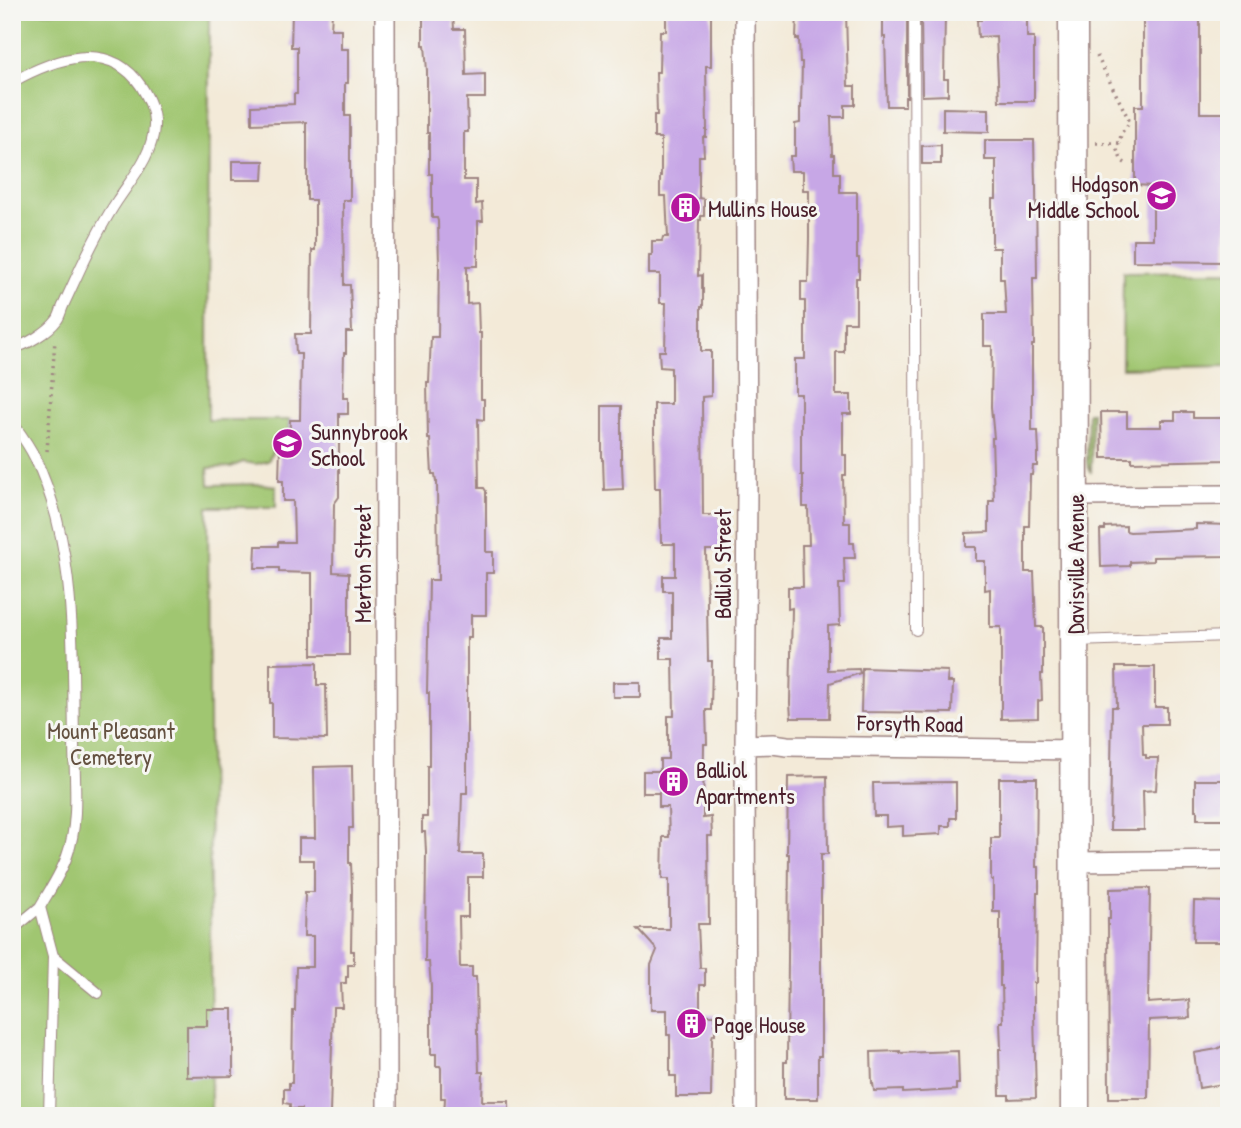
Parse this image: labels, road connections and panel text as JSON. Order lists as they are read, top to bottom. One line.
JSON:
{"streets":{"street":["Merton Street","Balliol Street","Davisville Avenue","Forsyth Road"]},"crossings":[["Balliol Street","Forsyth Road"],["Davisville Avenue","Forsyth Road"]],"parks":["Mount Pleasant Cemetery"],"places":{"school or university":["Hodgson Middle School","Sunnybrook School"],"building":["Mullins House","Balliol Apartments","Page House"]}}
